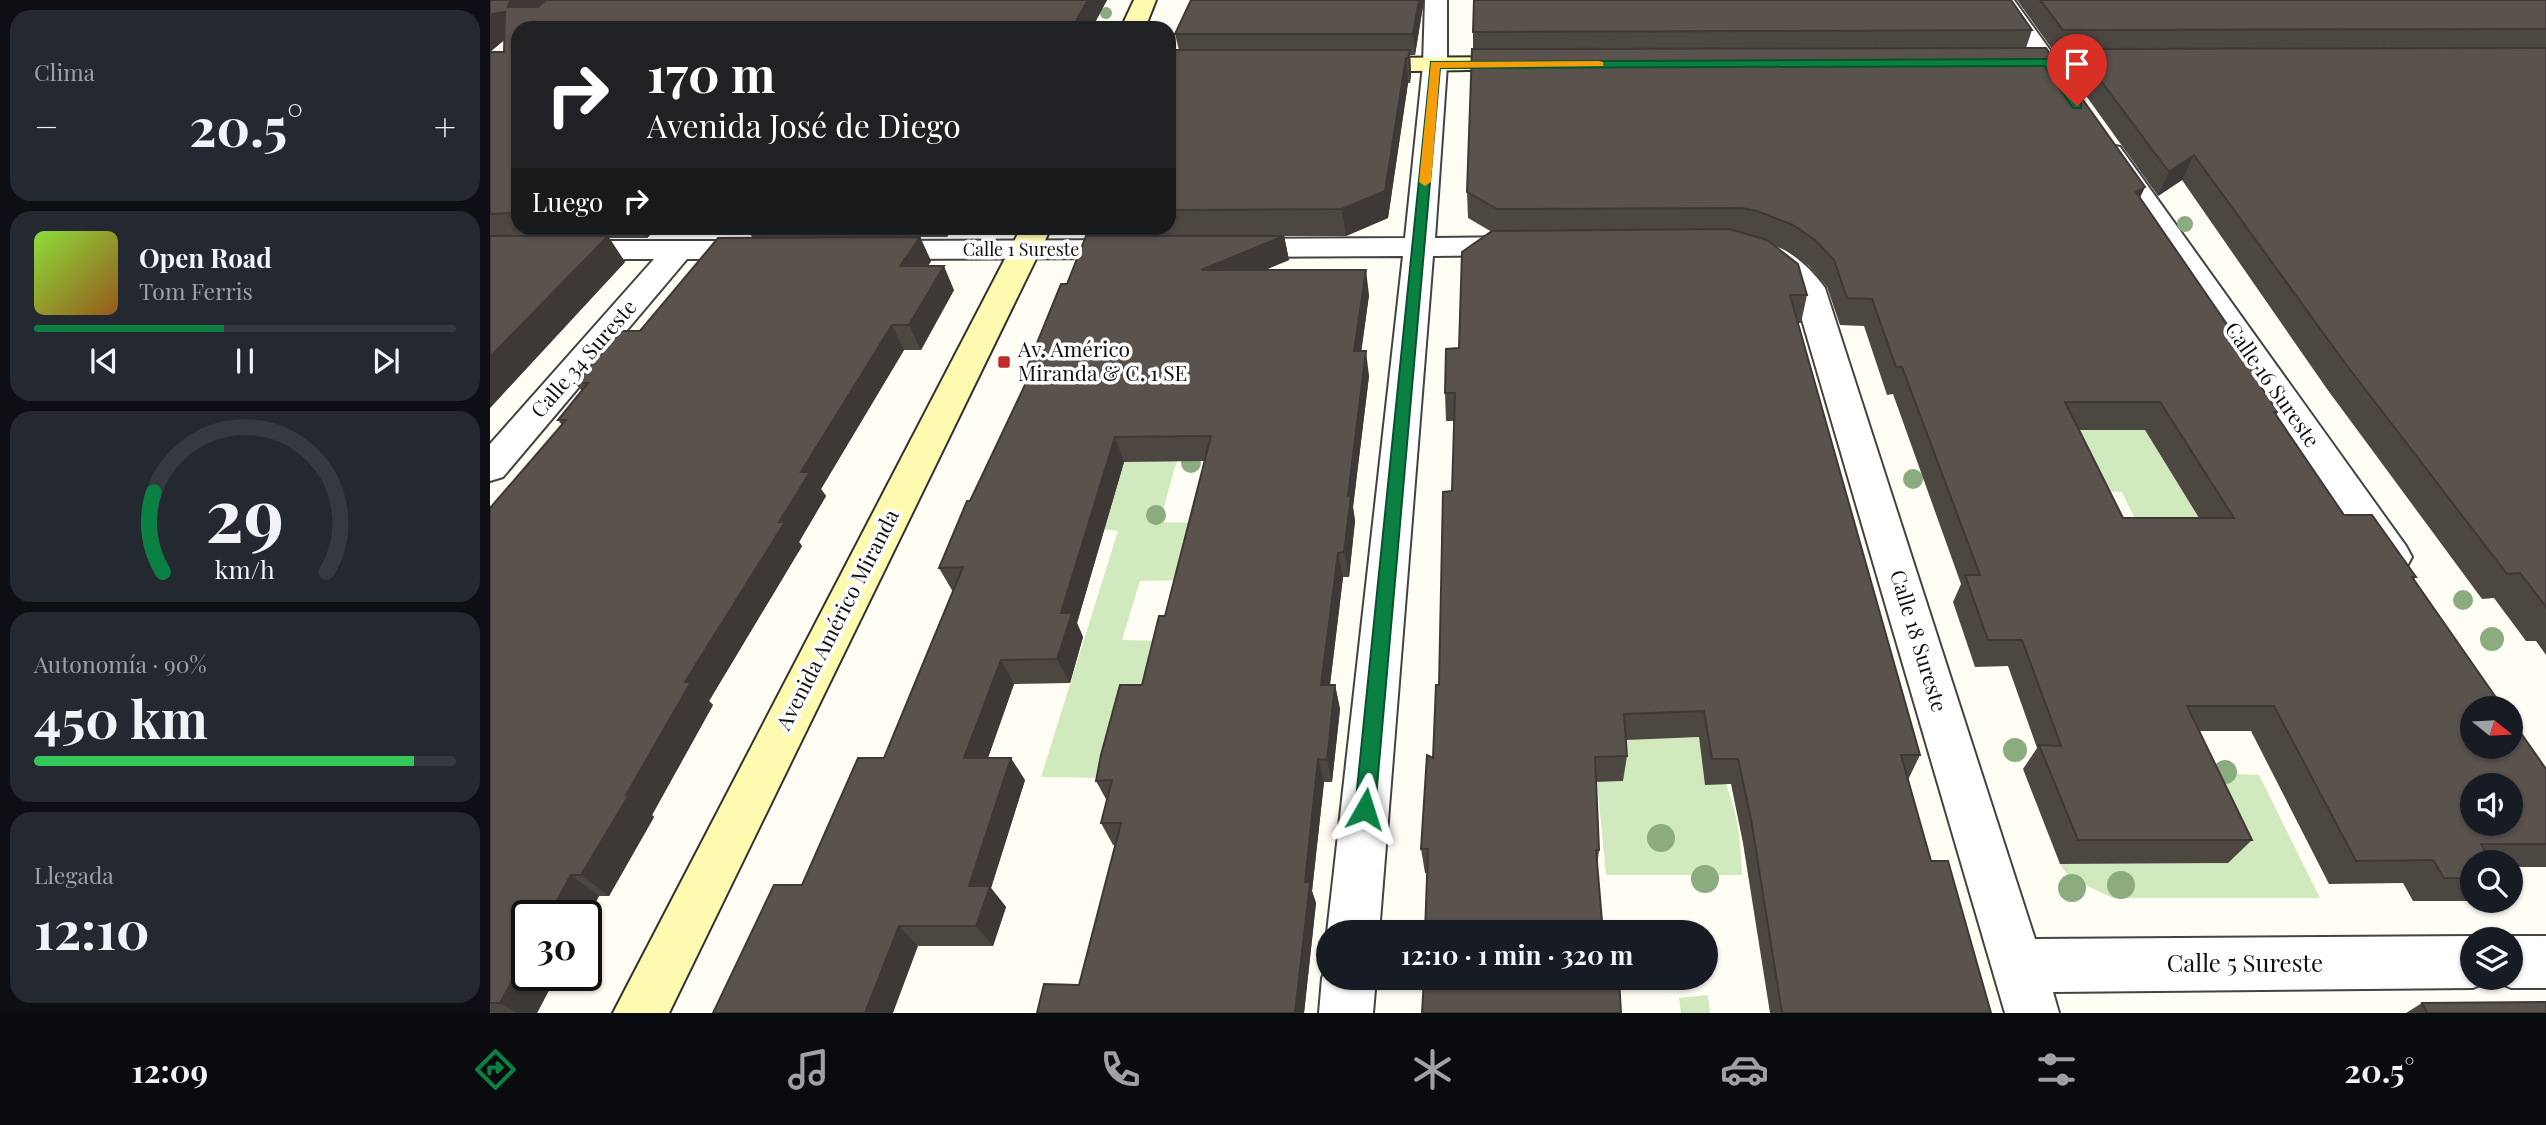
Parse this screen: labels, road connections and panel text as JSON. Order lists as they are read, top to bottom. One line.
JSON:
{"streets":{"street":["Calle 1 Sureste","Calle 34 Sureste","Calle 16 Sureste","Avenida Américo Miranda","Calle 18 Sureste","Calle 5 Sureste"]},"crossings":[["Calle 1 Sureste","Avenida Américo Miranda"],["Calle 18 Sureste","Calle 5 Sureste"]],"places":{"transit":["Av. Américo Miranda & C. 1 SE"]},"north":"right","page":{"tile":["Clima",["Autonomía · 90%","450 km"],["Llegada","12:10"]],"turn":["170 m","Avenida José de Diego"],"heat":["−","20.5°","+"],"then":"Luego","song":["Open Road","Tom Ferris"],"limit":"30","trip":"12:10 · 1 min · 320 m","tabs":["12:09","20.5°"],"gauge":["29","km/h"]}}
